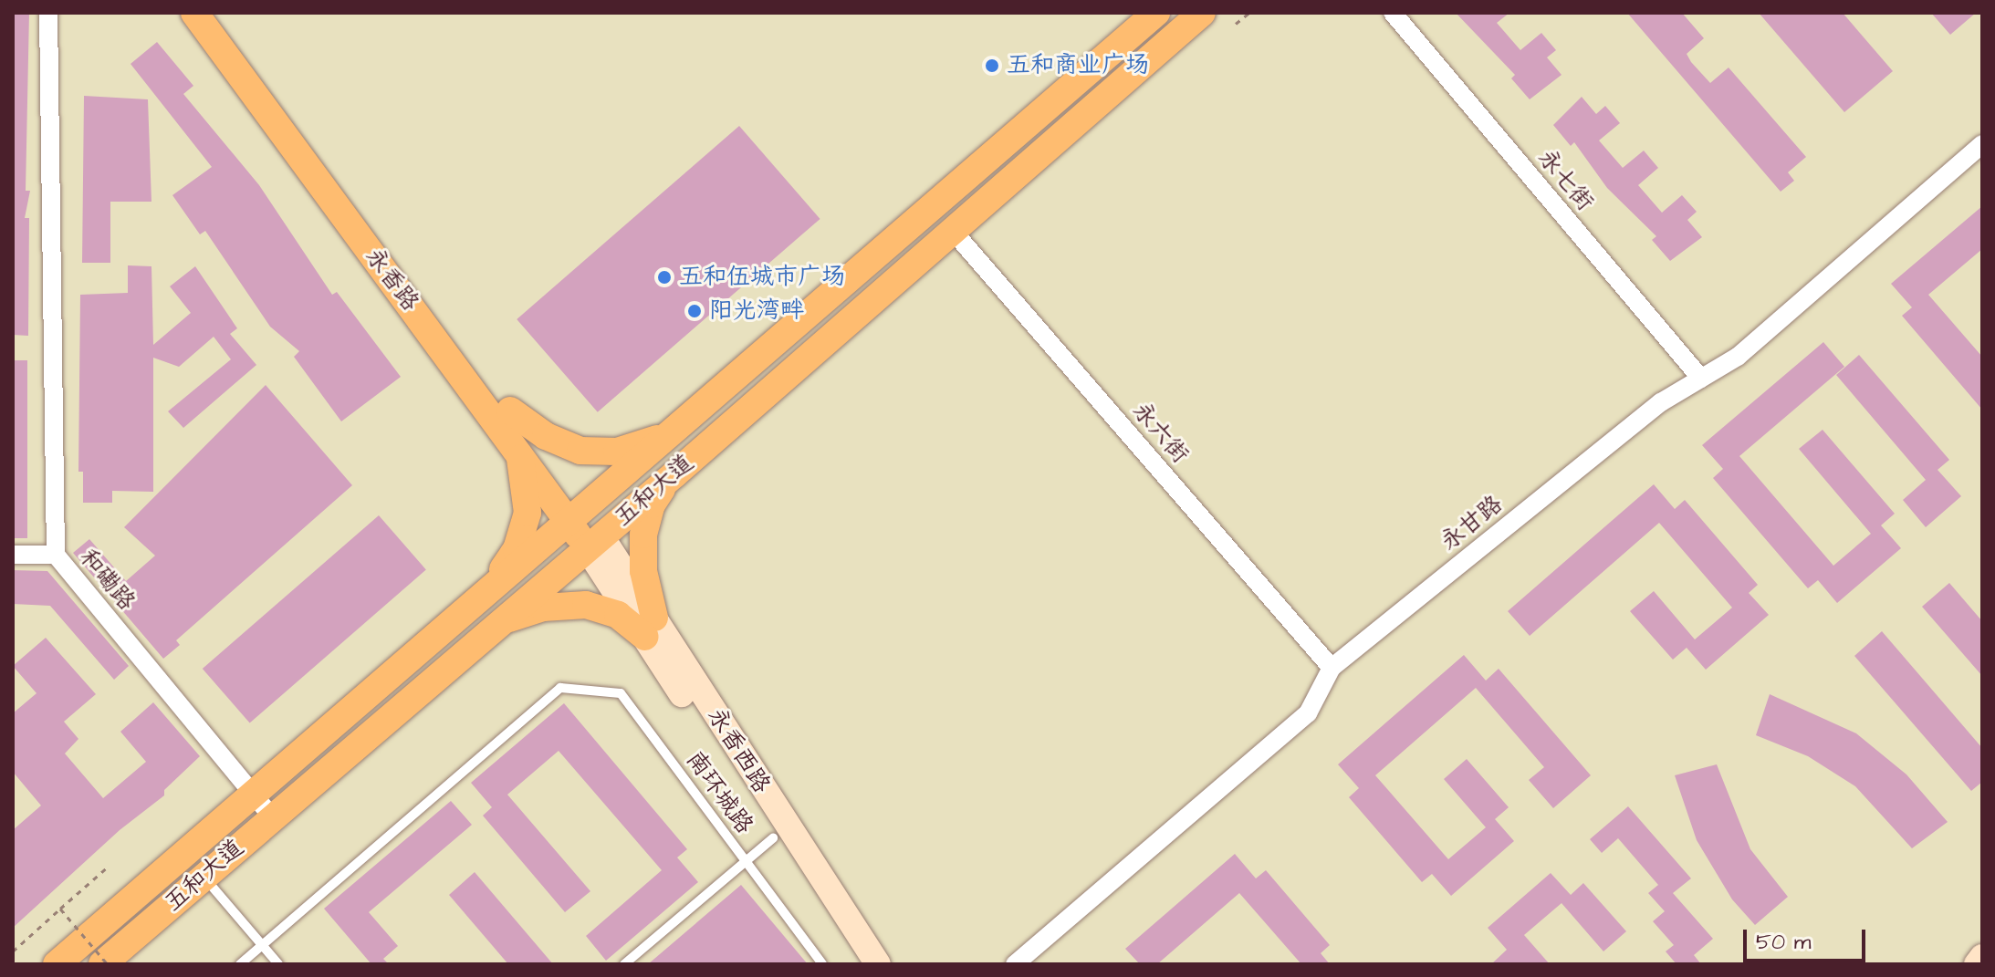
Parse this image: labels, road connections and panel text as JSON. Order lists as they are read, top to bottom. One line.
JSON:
{"streets":{"main road":["永香路","五和大道","永香西路"],"street":["永七街","永六街","永甘路","和磡路"],"lane":["南环城路"]},"crossings":[["永七街","永甘路"],["永香路","五和大道"],["永香路","永香西路"],["永六街","五和大道"],["永六街","永甘路"],["五和大道","和磡路"],["五和大道","永香西路"]],"places":["五和商业广场","五和伍城市广场","阳光湾畔"],"scale_bar":"50 m"}
